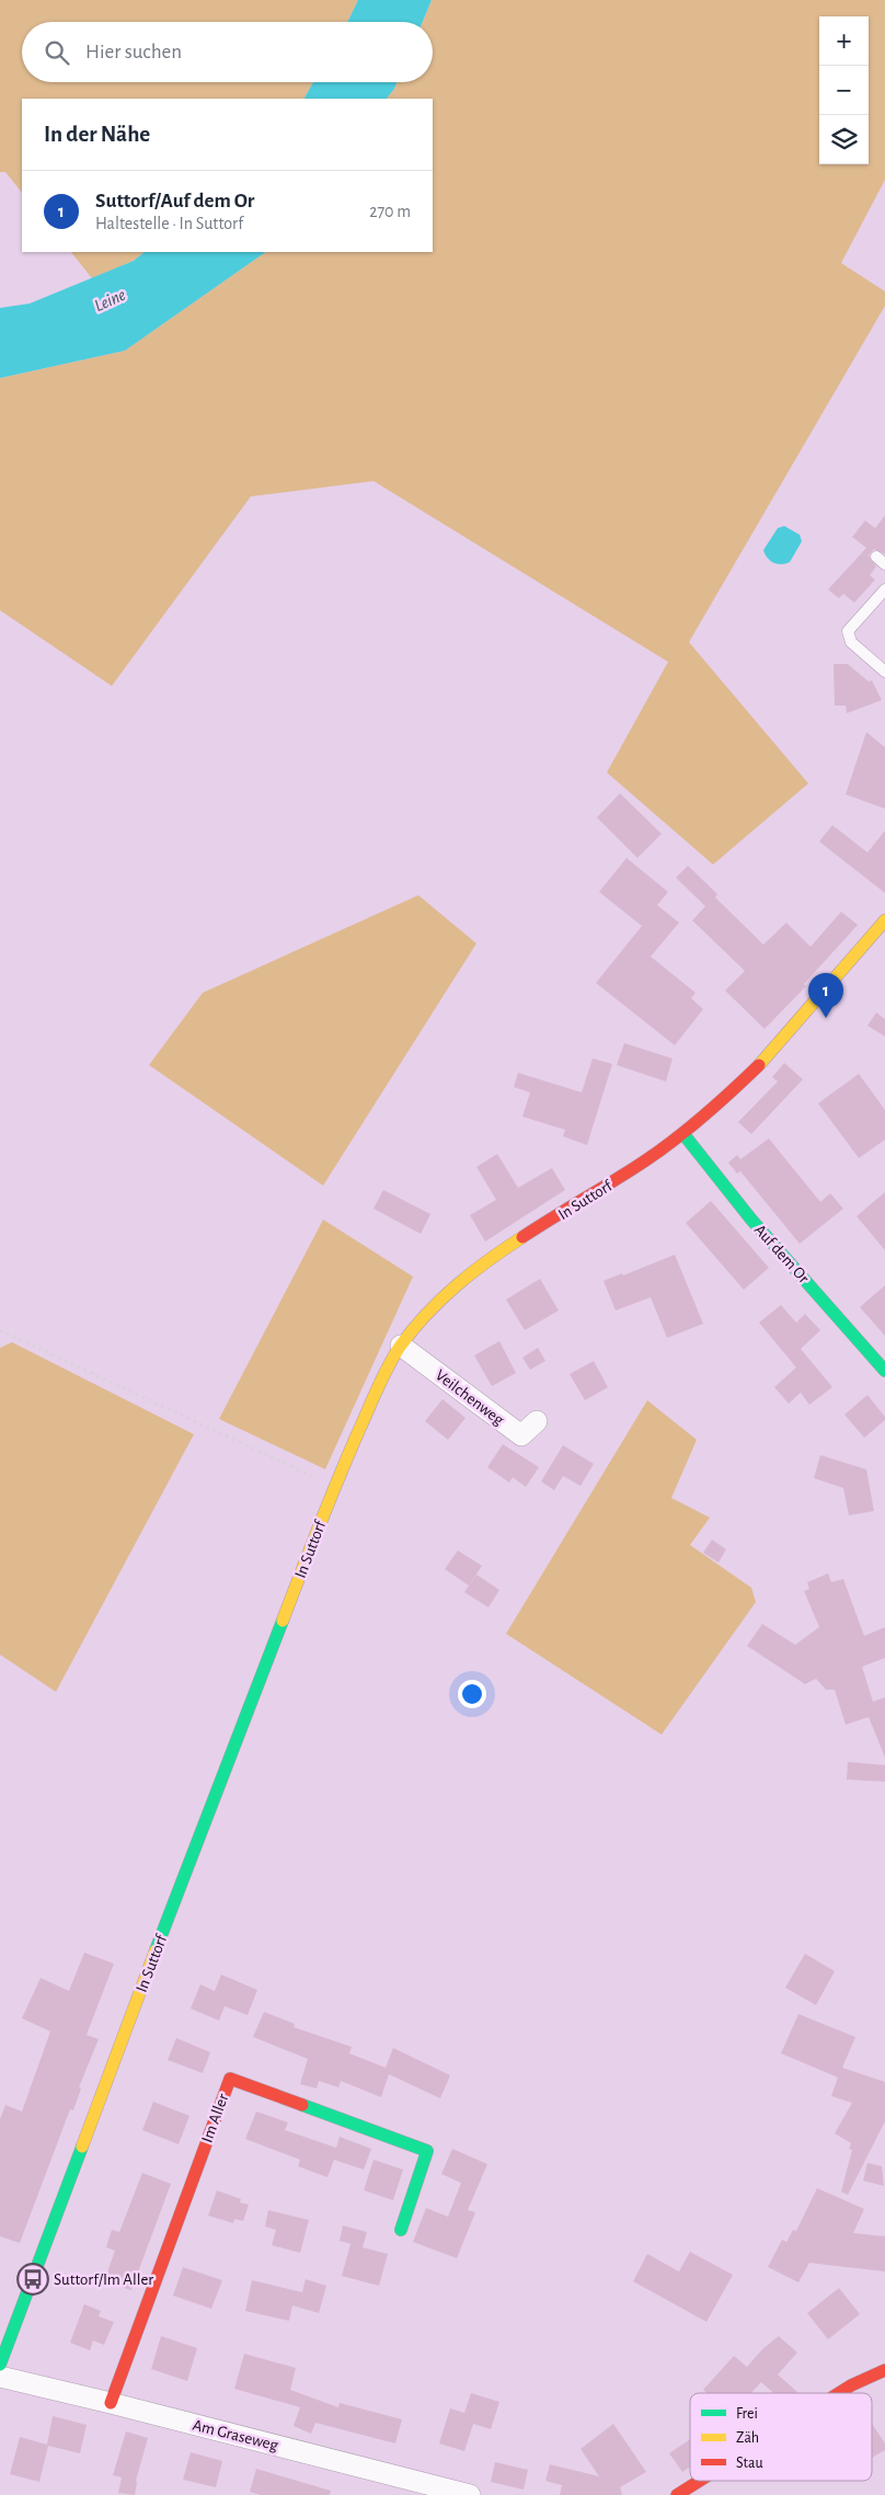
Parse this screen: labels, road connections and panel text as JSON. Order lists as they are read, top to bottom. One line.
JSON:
{"streets":{"main road":["In Suttorf","Auf dem Or","Im Aller"],"street":["Veilchenweg","Am Graseweg"]},"crossings":[["In Suttorf","Auf dem Or"],["In Suttorf","Veilchenweg"],["Im Aller","Am Graseweg"]],"water":["Leine"],"places":{"bus stop":["Suttorf/Im Aller"]},"legend":["Frei","Zäh","Stau"],"page":{"map_buttons":["+","−"],"search":"Hier suchen","heading":"In der Nähe","list":[{"mark":"1","name":"Suttorf/Auf dem Or","note":"Haltestelle · In Suttorf","value":"270 m"}],"pins":"1"}}
